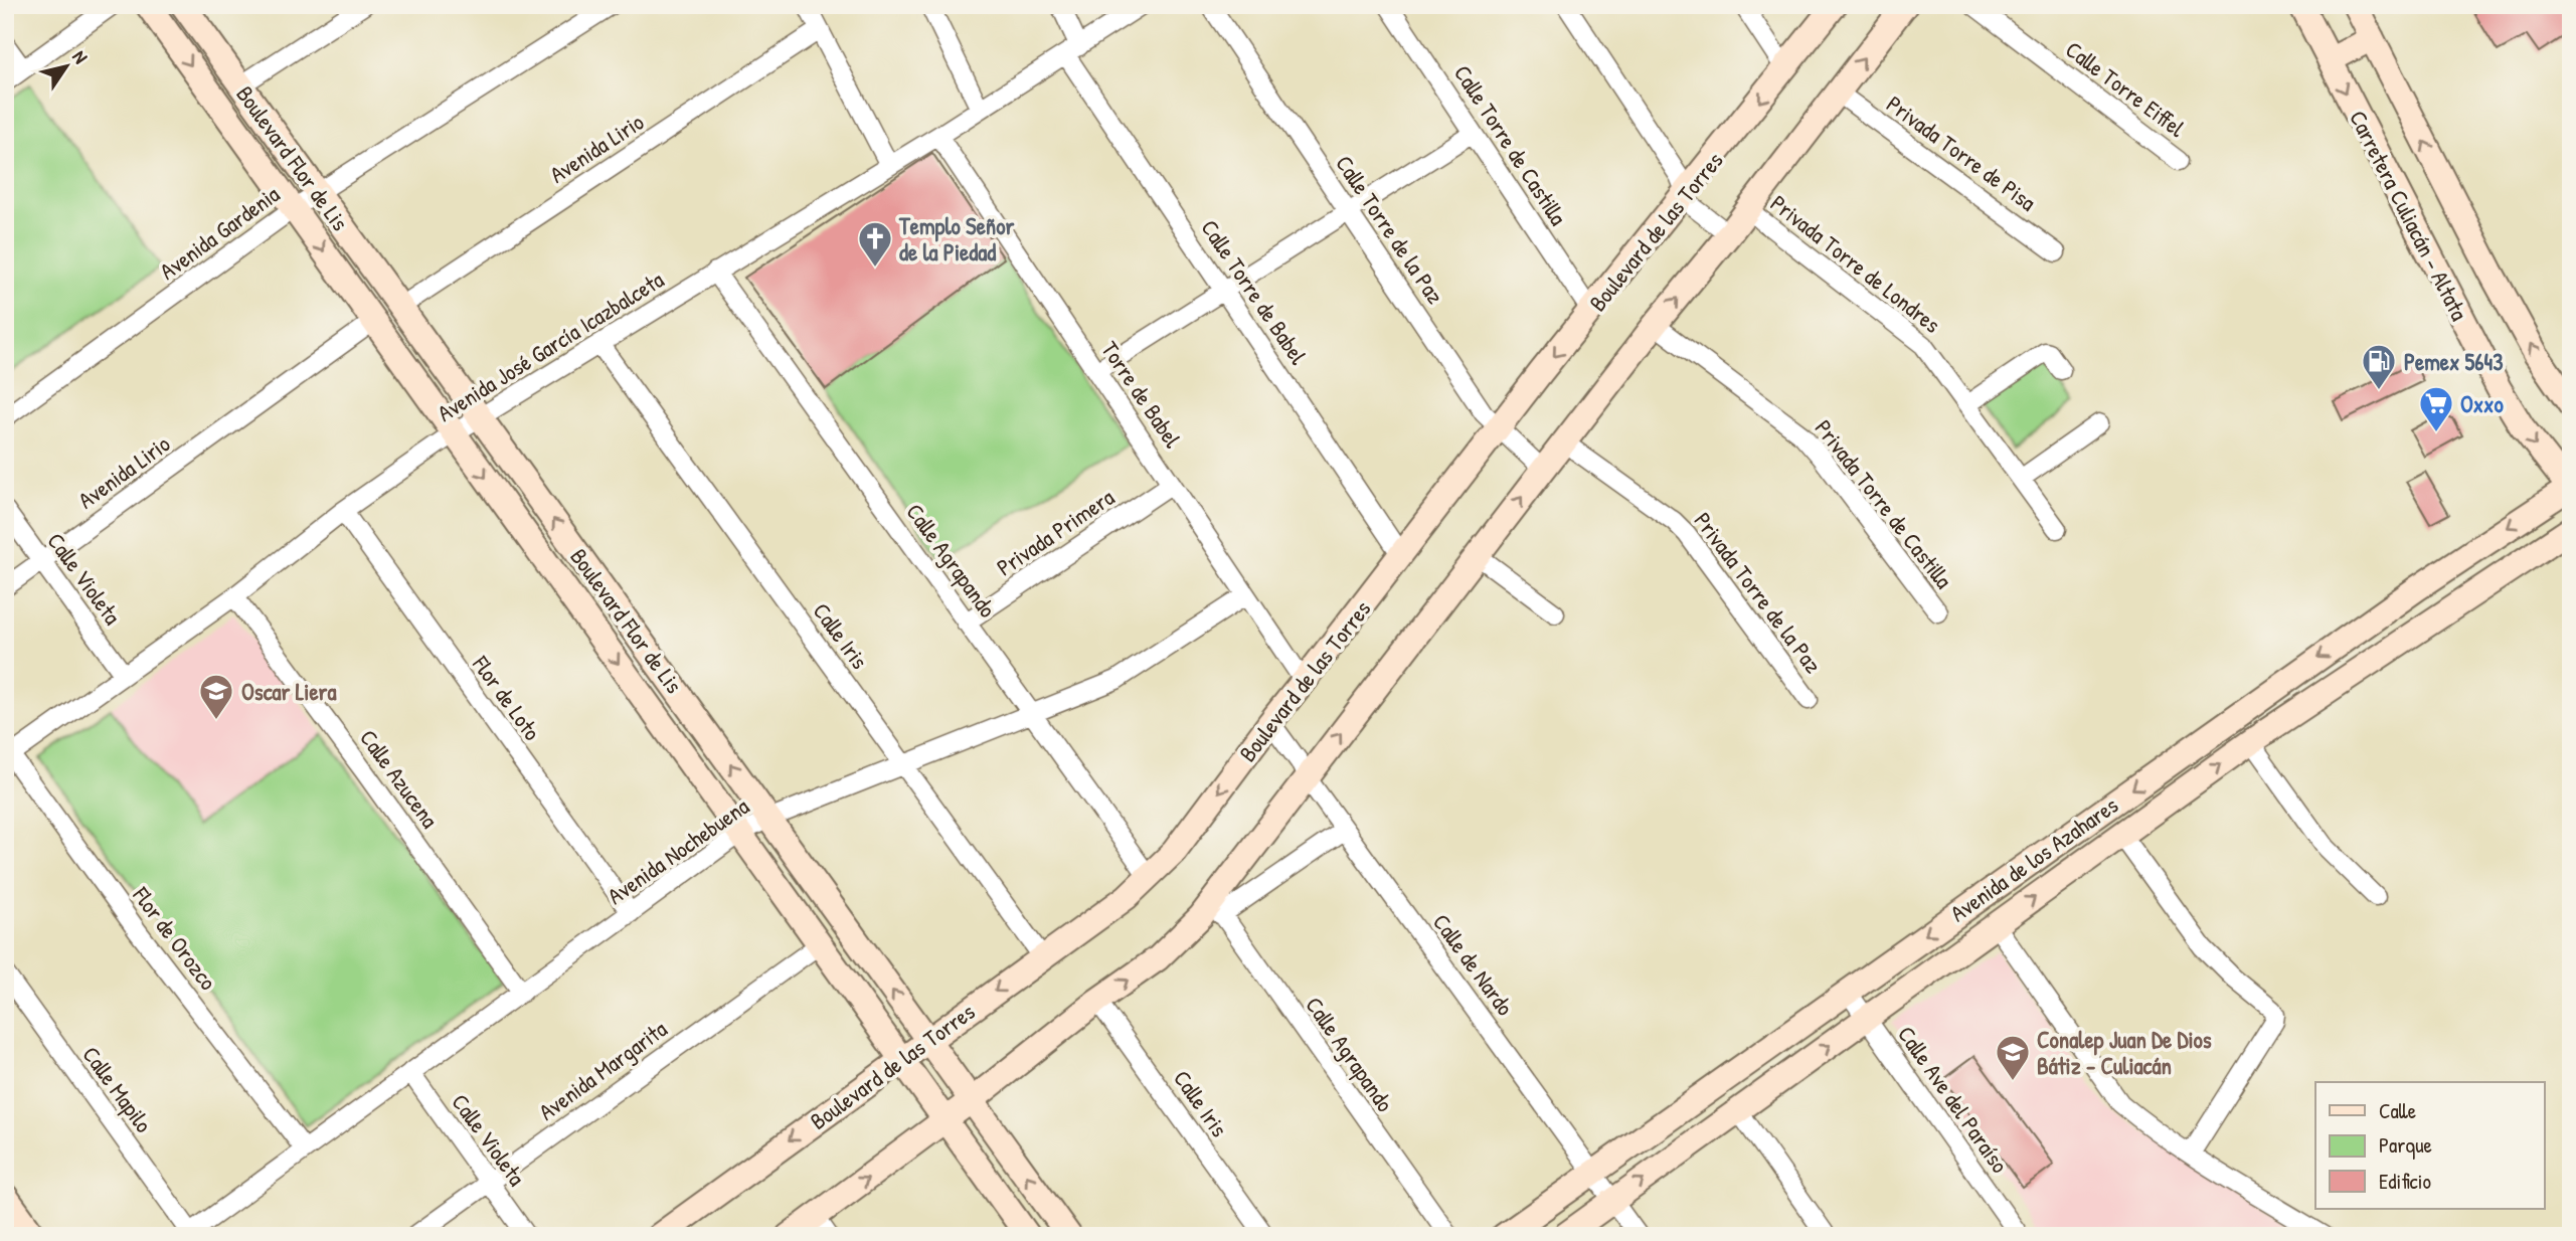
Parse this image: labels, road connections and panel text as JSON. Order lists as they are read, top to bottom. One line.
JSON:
{"streets":{"street":["Calle Torre Eiffel","Calle Torre de Castilla","Avenida Lirio","Privada Torre de Pisa","Boulevard Flor de Lis","Carretera Culiacán - Altata","Calle Torre de la Paz","Boulevard de las Torres","Avenida Gardenia","Privada Torre de Londres","Calle Torre de Babel","Avenida José García Icazbalceta","Torre de Babel","Privada Torre de Castilla","Privada Primera","Calle Agrapando","Calle Violeta","Privada Torre de la Paz","Calle Iris","Flor de Loto","Calle Azucena","Avenida Nochebuena","Avenida de los Azahares","Flor de Orozco","Calle de Nardo","Avenida Margarita","Calle Mapilo","Calle Ave del Paraíso"]},"crossings":[["Calle Torre de Castilla","Boulevard de las Torres"],["Avenida Lirio","Boulevard Flor de Lis"],["Avenida Lirio","Calle Violeta"],["Boulevard Flor de Lis","Boulevard de las Torres"],["Boulevard Flor de Lis","Avenida Gardenia"],["Boulevard Flor de Lis","Avenida José García Icazbalceta"],["Boulevard Flor de Lis","Avenida Nochebuena"],["Boulevard Flor de Lis","Avenida Margarita"],["Carretera Culiacán - Altata","Avenida de los Azahares"],["Calle Torre de la Paz","Boulevard de las Torres"],["Boulevard de las Torres","Calle Torre de Babel"],["Boulevard de las Torres","Torre de Babel"],["Boulevard de las Torres","Calle Agrapando"],["Boulevard de las Torres","Calle Iris"],["Boulevard de las Torres","Calle de Nardo"],["Calle Torre de Babel","Avenida José García Icazbalceta"],["Avenida José García Icazbalceta","Torre de Babel"],["Avenida José García Icazbalceta","Calle Agrapando"],["Avenida José García Icazbalceta","Calle Violeta"],["Avenida José García Icazbalceta","Calle Iris"],["Avenida José García Icazbalceta","Flor de Loto"],["Avenida José García Icazbalceta","Calle Azucena"],["Avenida José García Icazbalceta","Flor de Orozco"],["Torre de Babel","Privada Primera"],["Torre de Babel","Avenida Nochebuena"],["Privada Primera","Calle Agrapando"],["Calle Agrapando","Avenida Nochebuena"],["Calle Violeta","Avenida Nochebuena"],["Calle Violeta","Avenida Margarita"],["Calle Iris","Avenida Nochebuena"],["Flor de Loto","Avenida Nochebuena"],["Calle Azucena","Avenida Nochebuena"],["Avenida Nochebuena","Flor de Orozco"],["Avenida Nochebuena","Calle Mapilo"],["Avenida de los Azahares","Calle de Nardo"],["Avenida de los Azahares","Calle Ave del Paraíso"]],"places":{"church":["Templo Señor de la Piedad"],"fuel station":["Pemex 5643"],"supermarket":["Oxxo"],"school or university":["Oscar Liera","Conalep Juan De Dios Bátiz - Culiacán"]},"legend":["Calle","Parque","Edificio"],"north":"top right"}
